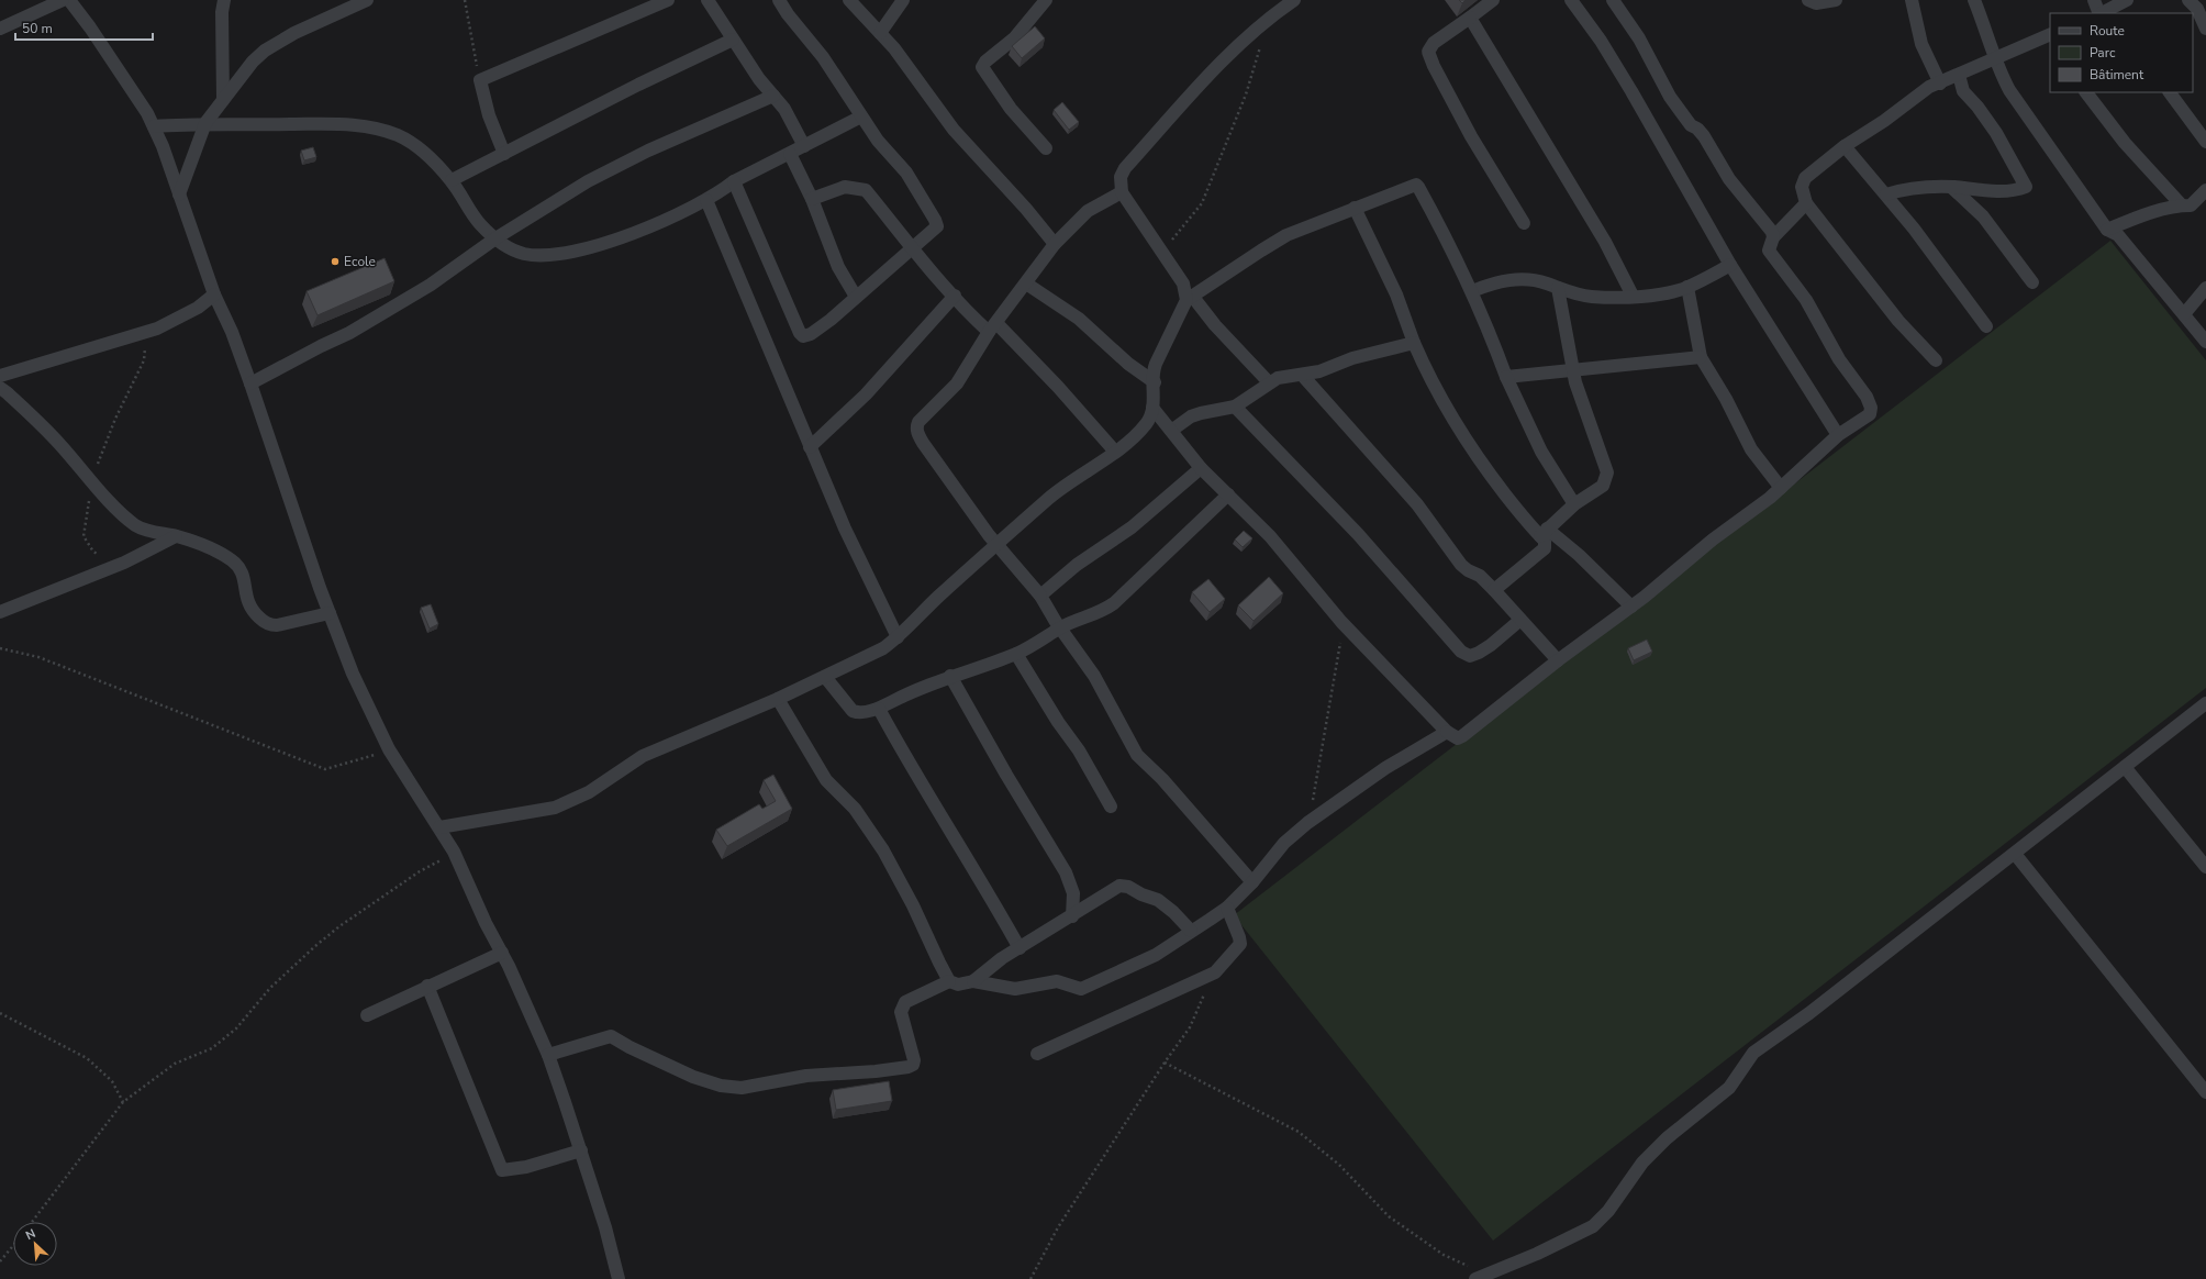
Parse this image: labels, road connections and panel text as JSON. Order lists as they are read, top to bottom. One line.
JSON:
{"places":["Ecole"],"legend":["Route","Parc","Bâtiment"],"scale_bar":"50 m","north":"top left"}
